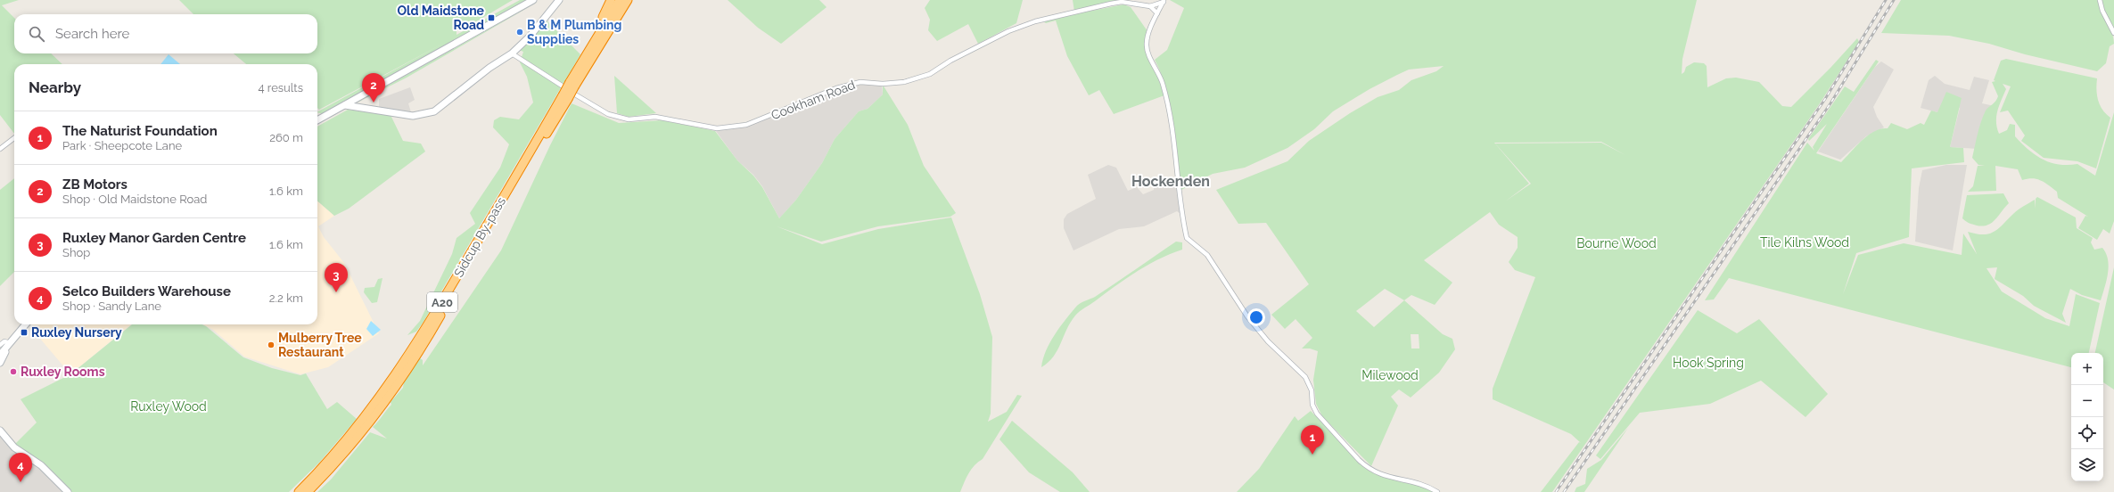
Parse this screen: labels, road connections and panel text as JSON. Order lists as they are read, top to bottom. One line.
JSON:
{"streets":{"highway":["Sidcup By-pass","A20"],"street":["Cookham Road"]},"crossings":[["Sidcup By-pass","A20"]],"districts":["Hockenden"],"parks":["Tile Kilns Wood","Bourne Wood","Hook Spring","Milewood","Ruxley Wood"],"places":{"transit":["Old Maidstone Road","Ruxley Nursery"],"other":["B & M Plumbing Supplies","Mulberry Tree Restaurant","Ruxley Rooms"]},"page":{"search":"Search here","heading":["Nearby","4 results"],"pins":["2","3","1","4"],"list":[{"mark":"1","name":"The Naturist Foundation","note":"Park · Sheepcote Lane","value":"260 m"},{"mark":"2","name":"ZB Motors","note":"Shop · Old Maidstone Road","value":"1.6 km"},{"mark":"3","name":"Ruxley Manor Garden Centre","note":"Shop","value":"1.6 km"},{"mark":"4","name":"Selco Builders Warehouse","note":"Shop · Sandy Lane","value":"2.2 km"}],"map_buttons":["+","−"]}}
